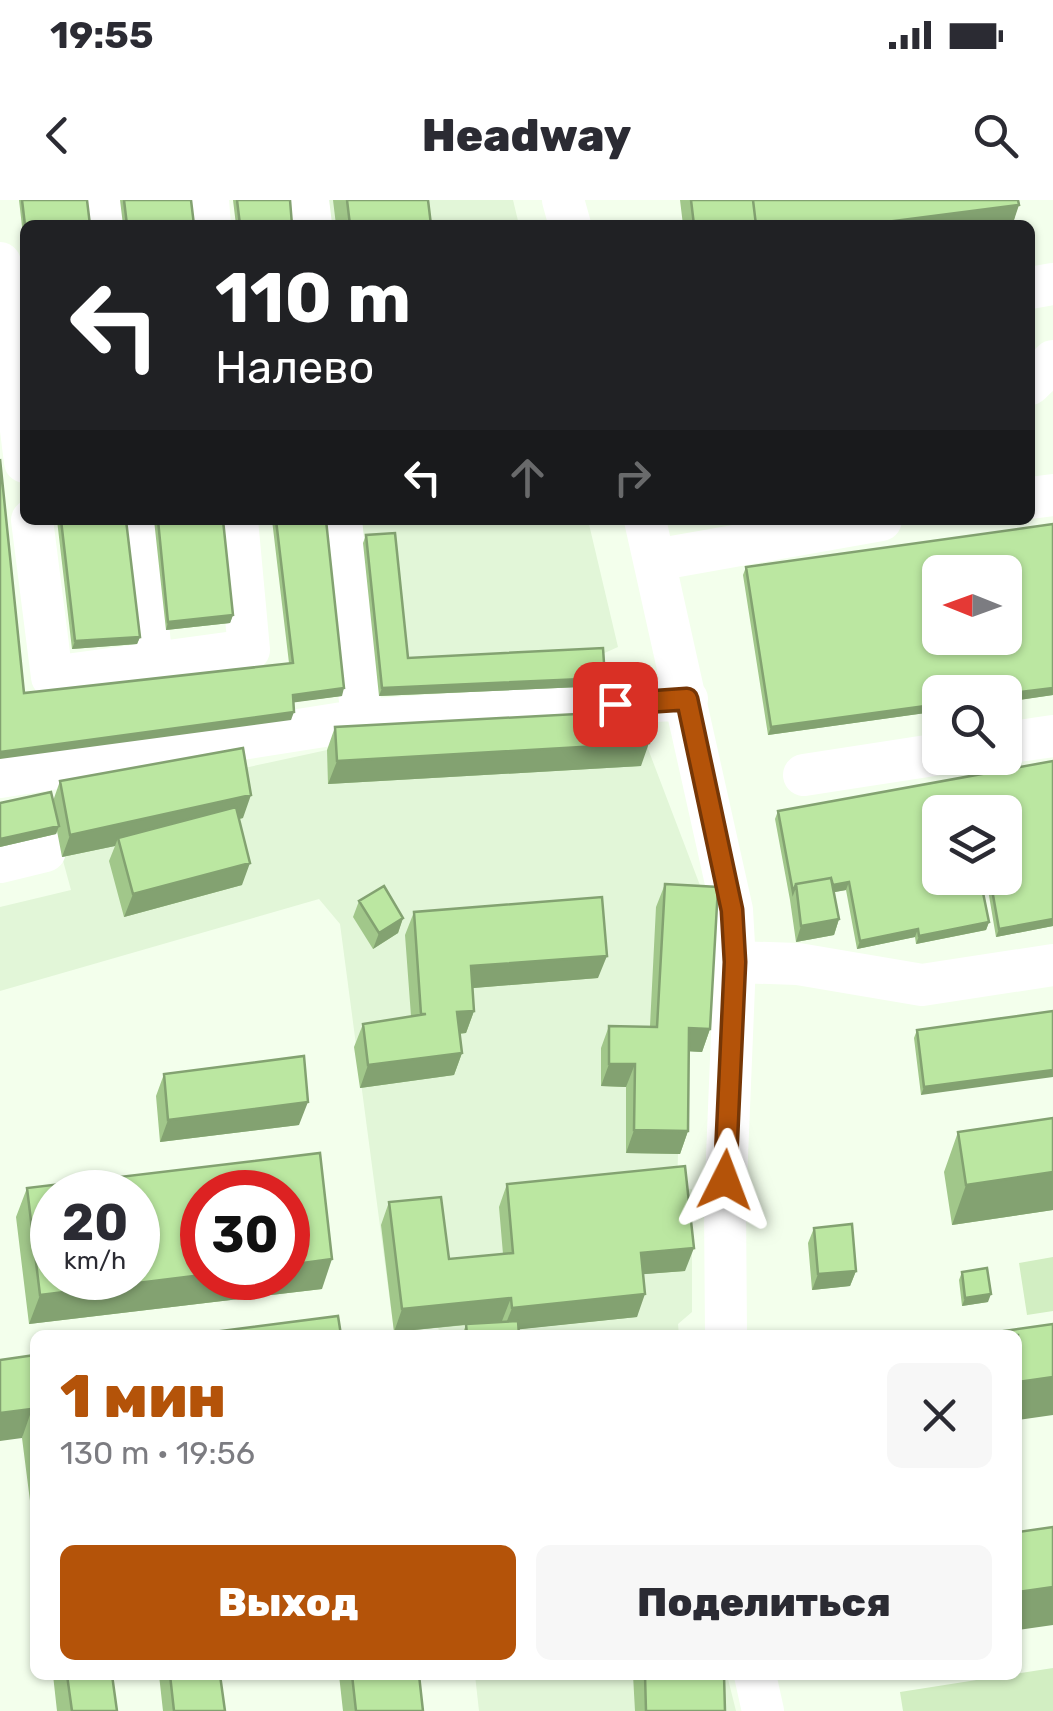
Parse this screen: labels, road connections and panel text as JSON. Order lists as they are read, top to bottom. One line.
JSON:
{"north":"left","page":{"status":"19:55","header":"Headway","turn":["110 m","Налево"],"speed":"20 km/h","limit":"30","heading":["1 мин","130 m · 19:56"],"buttons":["Выход","Поделиться"]}}
